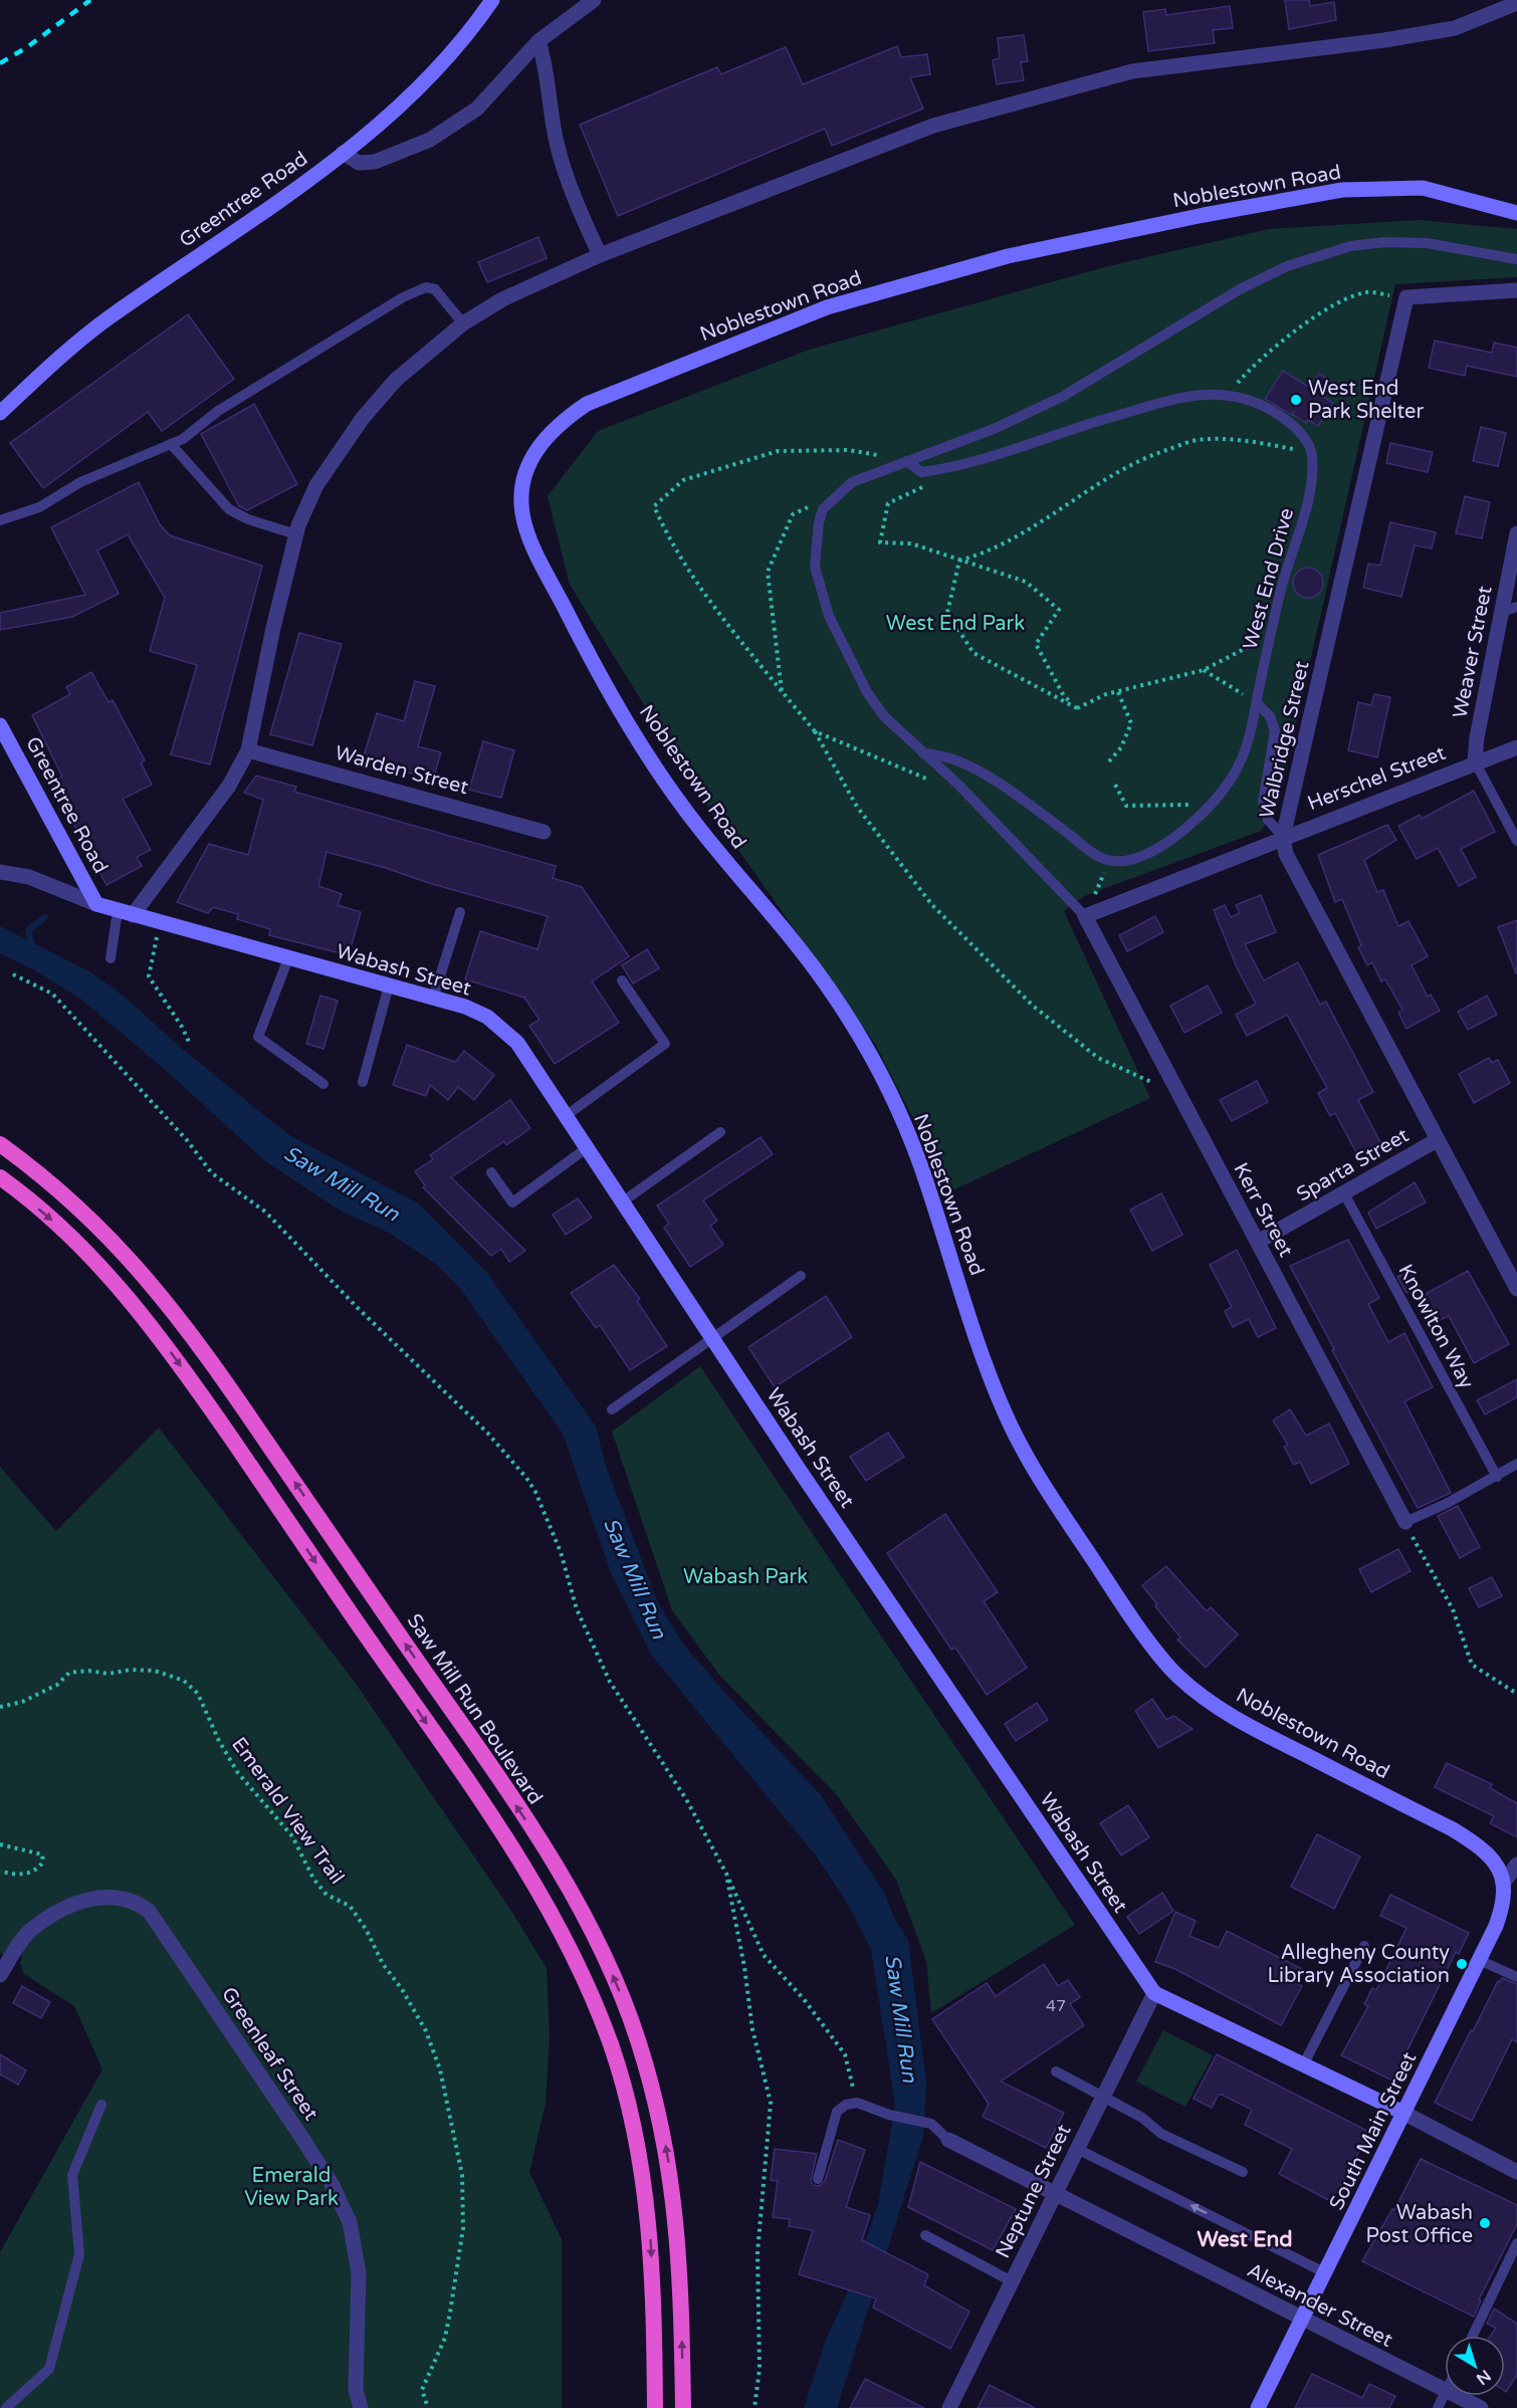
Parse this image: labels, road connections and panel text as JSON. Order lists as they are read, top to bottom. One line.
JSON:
{"streets":{"highway":["Saw Mill Run Boulevard"],"main road":["Noblestown Road","Greentree Road","Wabash Street","South Main Street"],"street":["Weaver Street","Walbridge Street","Warden Street","Herschel Street","Sparta Street","Kerr Street","Greenleaf Street","Neptune Street","Alexander Street"],"lane":["West End Drive","Knowlton Way"],"path":["Emerald View Trail"]},"crossings":[["Noblestown Road","South Main Street"],["Greentree Road","Wabash Street"],["Weaver Street","Herschel Street"],["Walbridge Street","Herschel Street"],["Walbridge Street","Sparta Street"],["Herschel Street","Kerr Street"],["Wabash Street","South Main Street"],["Wabash Street","Neptune Street"],["Sparta Street","Kerr Street"],["Sparta Street","Knowlton Way"],["South Main Street","Alexander Street"],["Neptune Street","Alexander Street"]],"districts":["West End"],"water":["Saw Mill Run"],"parks":["West End Park","Wabash Park","Emerald View Park"],"places":["West End Park Shelter","Allegheny County Library Association","Wabash Post Office"],"house_numbers":["47"],"north":"bottom right"}
